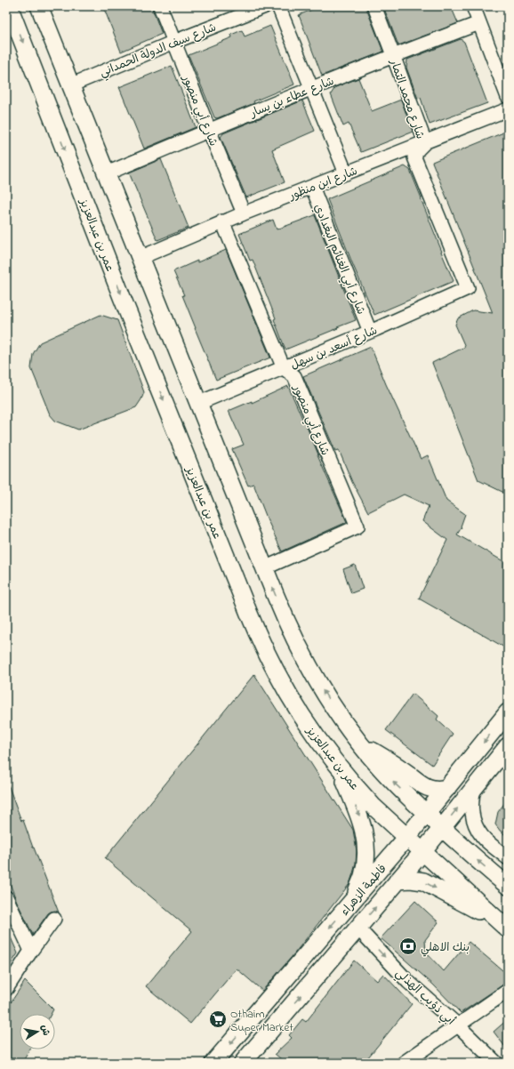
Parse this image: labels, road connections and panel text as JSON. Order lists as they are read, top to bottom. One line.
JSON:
{"streets":{"main road":["عمر بن عبدالعزيز","فاطمة الزهراء"],"street":["شارع سيف الدولة الحمداني","شارع عطاء بن يسار","شارع محمد التمار","شارع أبي منصور","شارع ابن منظور","شارع أبي الغنائم البغدادي","شارع أسعد بن سهل","أبي ذؤيب الهذلي"]},"crossings":[["شارع سيف الدولة الحمداني","شارع أبي منصور"],["شارع عطاء بن يسار","شارع محمد التمار"],["شارع عطاء بن يسار","شارع أبي منصور"],["شارع محمد التمار","شارع ابن منظور"],["شارع محمد التمار","شارع أسعد بن سهل"],["شارع أبي منصور","شارع ابن منظور"],["شارع أبي منصور","شارع أسعد بن سهل"],["شارع ابن منظور","شارع أبي الغنائم البغدادي"],["عمر بن عبدالعزيز","فاطمة الزهراء"],["شارع أبي الغنائم البغدادي","شارع أسعد بن سهل"]],"one_way":["أبي ذؤيب الهذلي"],"places":{"bank":["بنك الاهلي"],"supermarket":["Othaim Super Market"]},"north":"right"}
